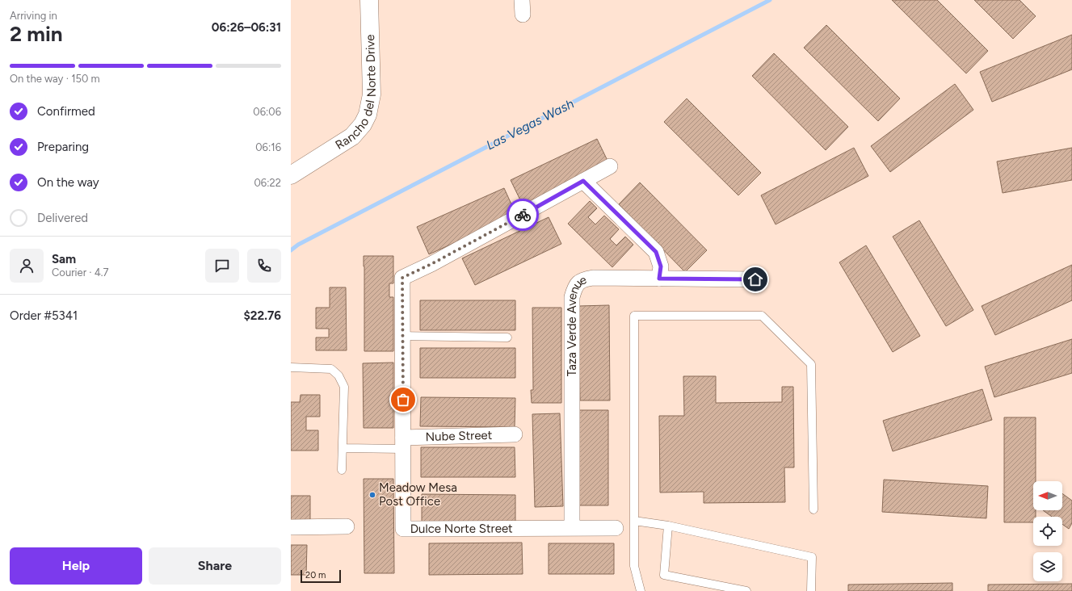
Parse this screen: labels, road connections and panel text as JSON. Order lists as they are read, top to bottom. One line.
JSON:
{"streets":{"street":["Rancho del Norte Drive","Taza Verde Avenue","Nube Street","Dulce Norte Street"]},"crossings":[["Taza Verde Avenue","Dulce Norte Street"],["Nube Street","Dulce Norte Street"]],"water":["Las Vegas Wash"],"places":["Meadow Mesa Post Office"],"scale_bar":"20 m","north":"left","page":{"heading":["2 min","Arriving in","06:26–06:31"],"panel":["Sam","Courier · 4.7","Order #5341","$22.76"],"bar":"On the way · 150 m","list":[["Confirmed","06:06"],["Preparing","06:16"],["On the way","06:22"],"Delivered"],"buttons":["Help","Share"],"scale":"20 m"}}
